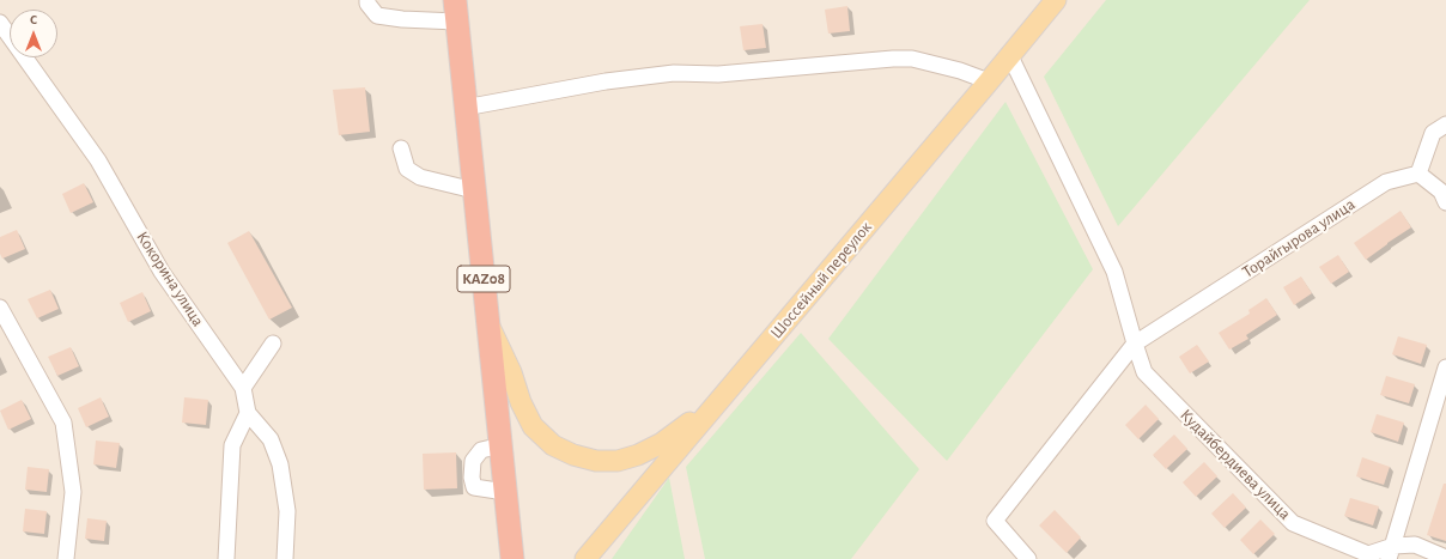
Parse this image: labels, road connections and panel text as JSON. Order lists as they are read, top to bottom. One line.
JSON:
{"streets":{"highway":["KAZ08"],"main road":["Шоссейный переулок"],"street":["Торайгырова улица","Кокорина улица","Кудайбердиева улица"]},"crossings":[["Торайгырова улица","Кудайбердиева улица"],["Шоссейный переулок","Кудайбердиева улица"]],"north":"top"}
